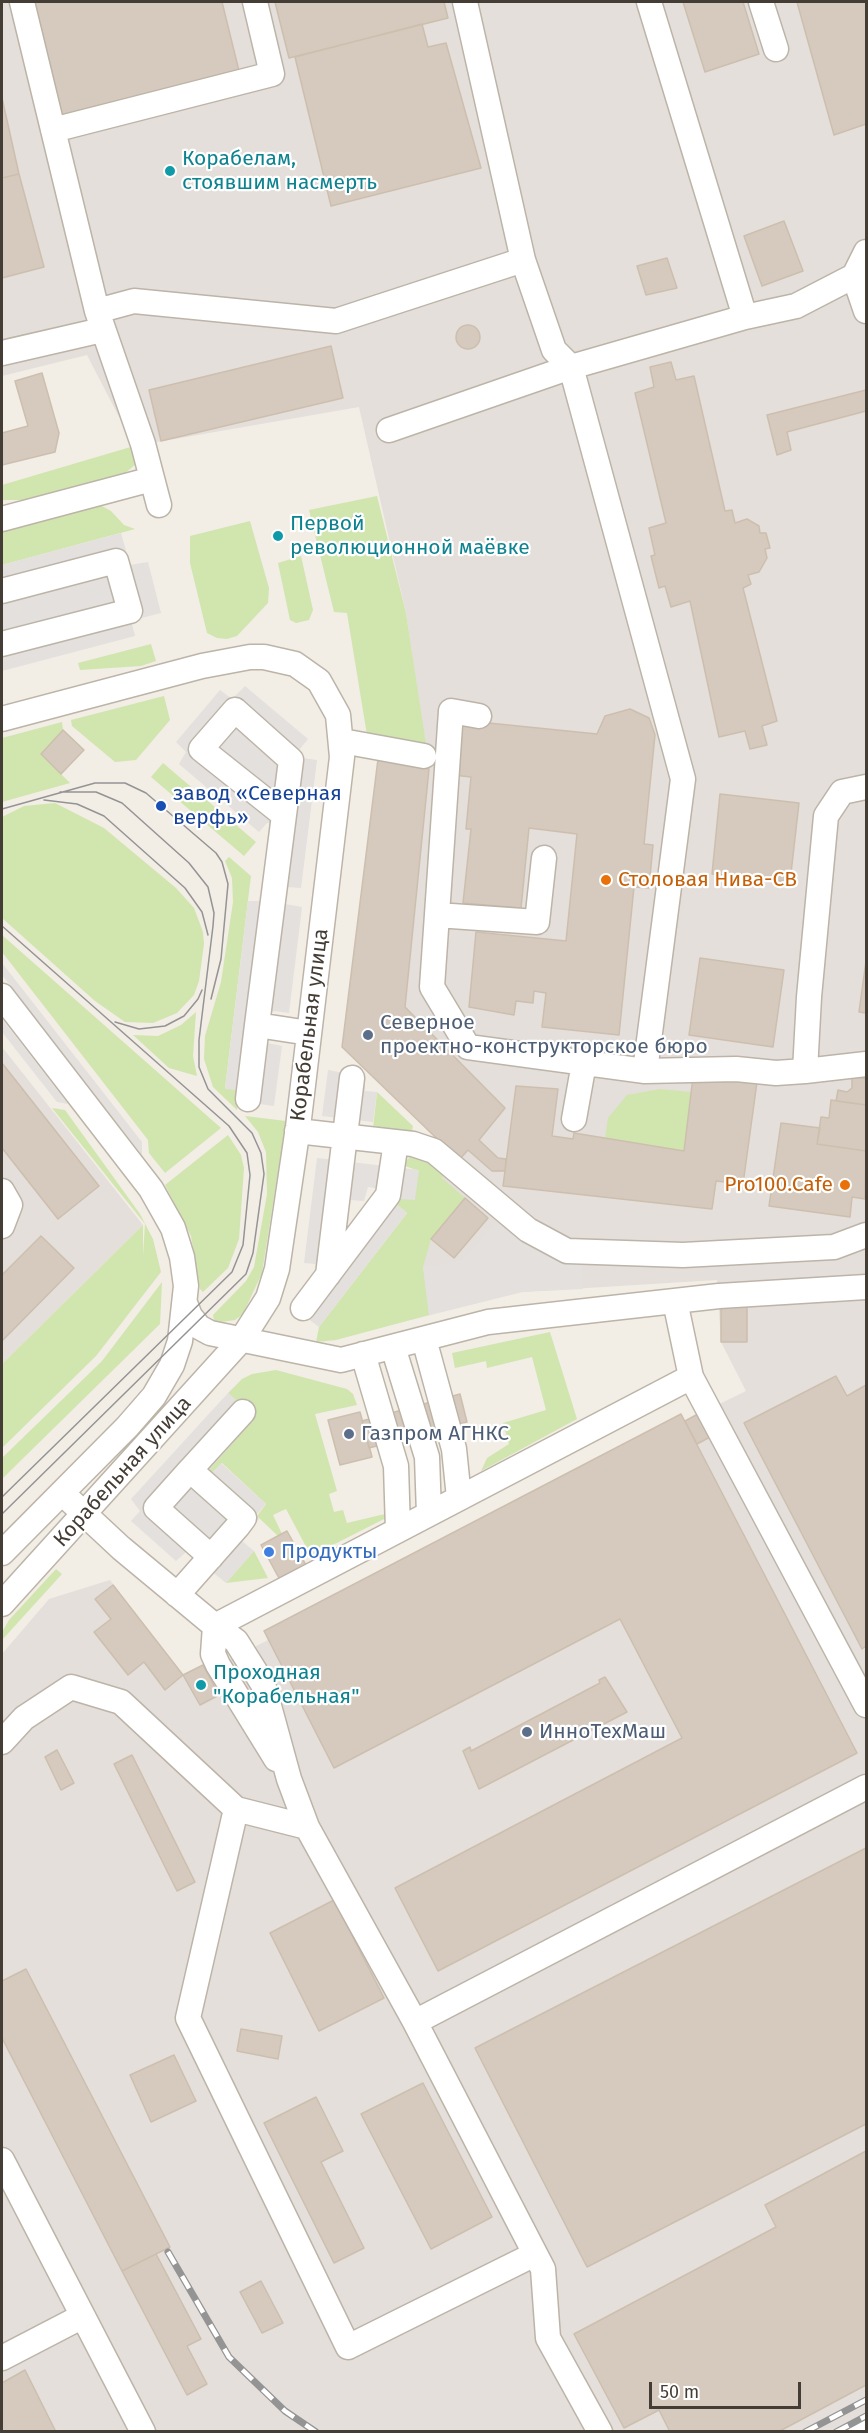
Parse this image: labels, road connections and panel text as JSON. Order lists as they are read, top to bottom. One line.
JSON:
{"streets":{"street":["Корабельная улица"]},"places":["Корабелам, стоявшим насмерть","Первой революционной маёвке","завод «Северная верфь»","Столовая Нива-СВ","Северное проектно-конструкторское бюро","Pro100.Cafe","Газпром АГНКС","Продукты","Проходная \"Корабельная\"","ИнноТехМаш"],"scale_bar":"50 m"}
